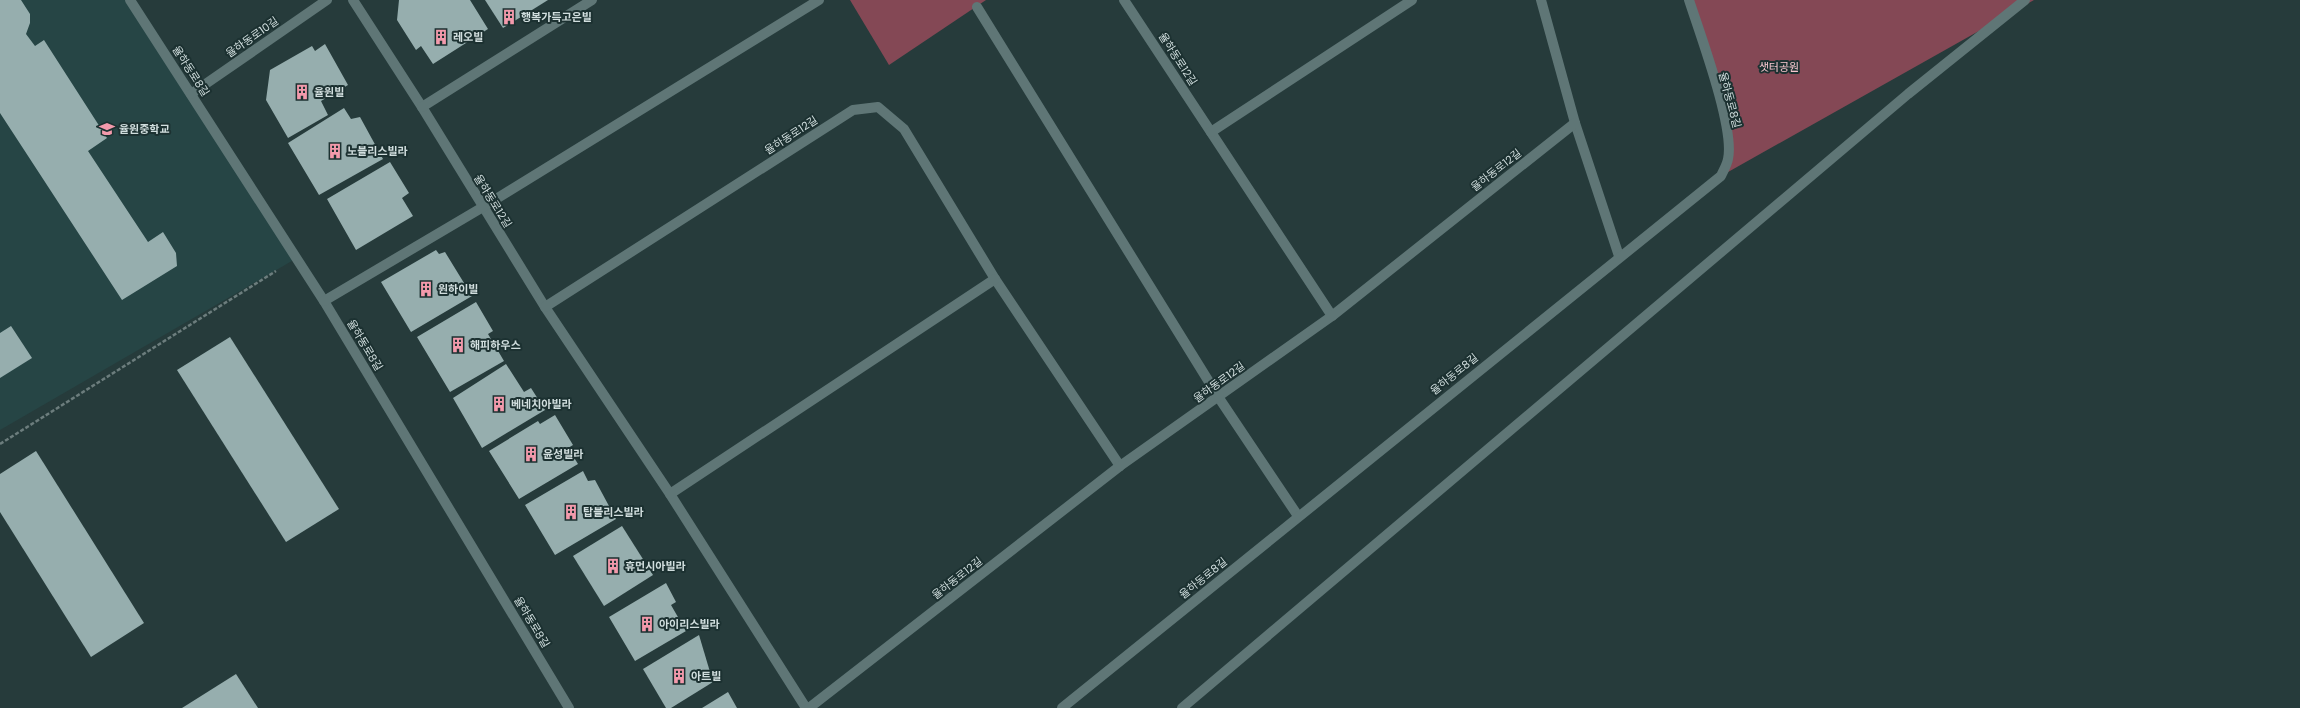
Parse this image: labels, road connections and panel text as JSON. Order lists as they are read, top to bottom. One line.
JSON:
{"streets":{"street":["율하동로10길","율하동로12길","율하동로8길"]},"crossings":[["율하동로10길","율하동로8길"]],"parks":["샛터공원"],"places":{"building":["행복가득고은빌","레오빌","율원빌","노블리스빌라","원하이빌","해피하우스","베네치아빌라","윤성빌라","탑블리스빌라","휴먼시아빌라","아이리스빌라","아트빌"],"school or university":["율원중학교"]}}
